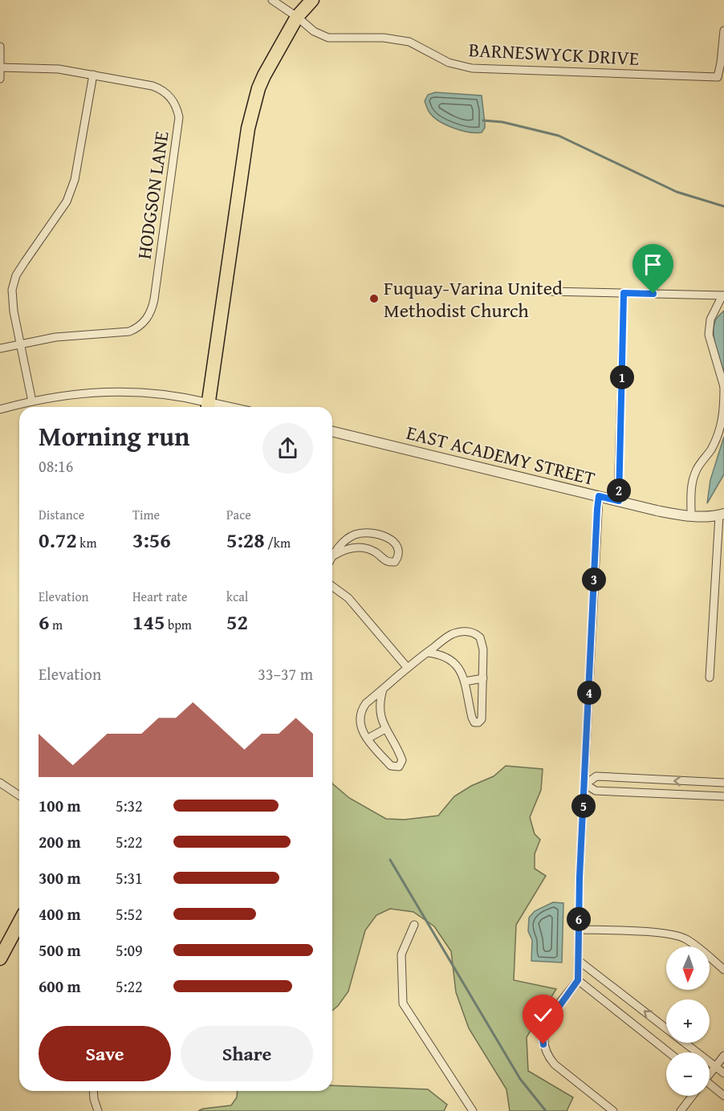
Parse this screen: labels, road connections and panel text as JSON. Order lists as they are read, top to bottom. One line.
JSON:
{"streets":{"street":["BARNESWYCK DRIVE","HODGSON LANE","EAST ACADEMY STREET"]},"places":["Fuquay-Varina United Methodist Church"],"north":"bottom","page":{"pins":["1","2","3","4","5","6"],"heading":["Morning run","08:16"],"stats":[["Distance","0.72 km"],["Time","3:56"],["Pace","5:28 /km"],["Elevation","6 m"],["Heart rate","145 bpm"],["kcal","52"]],"chart":["Elevation","33–37 m"],"list":[{"name":"100 m","note":"5:32"},{"name":"200 m","note":"5:22"},{"name":"300 m","note":"5:31"},{"name":"400 m","note":"5:52"},{"name":"500 m","note":"5:09"},{"name":"600 m","note":"5:22"}],"map_buttons":["+","−"],"buttons":["Save","Share"]}}
